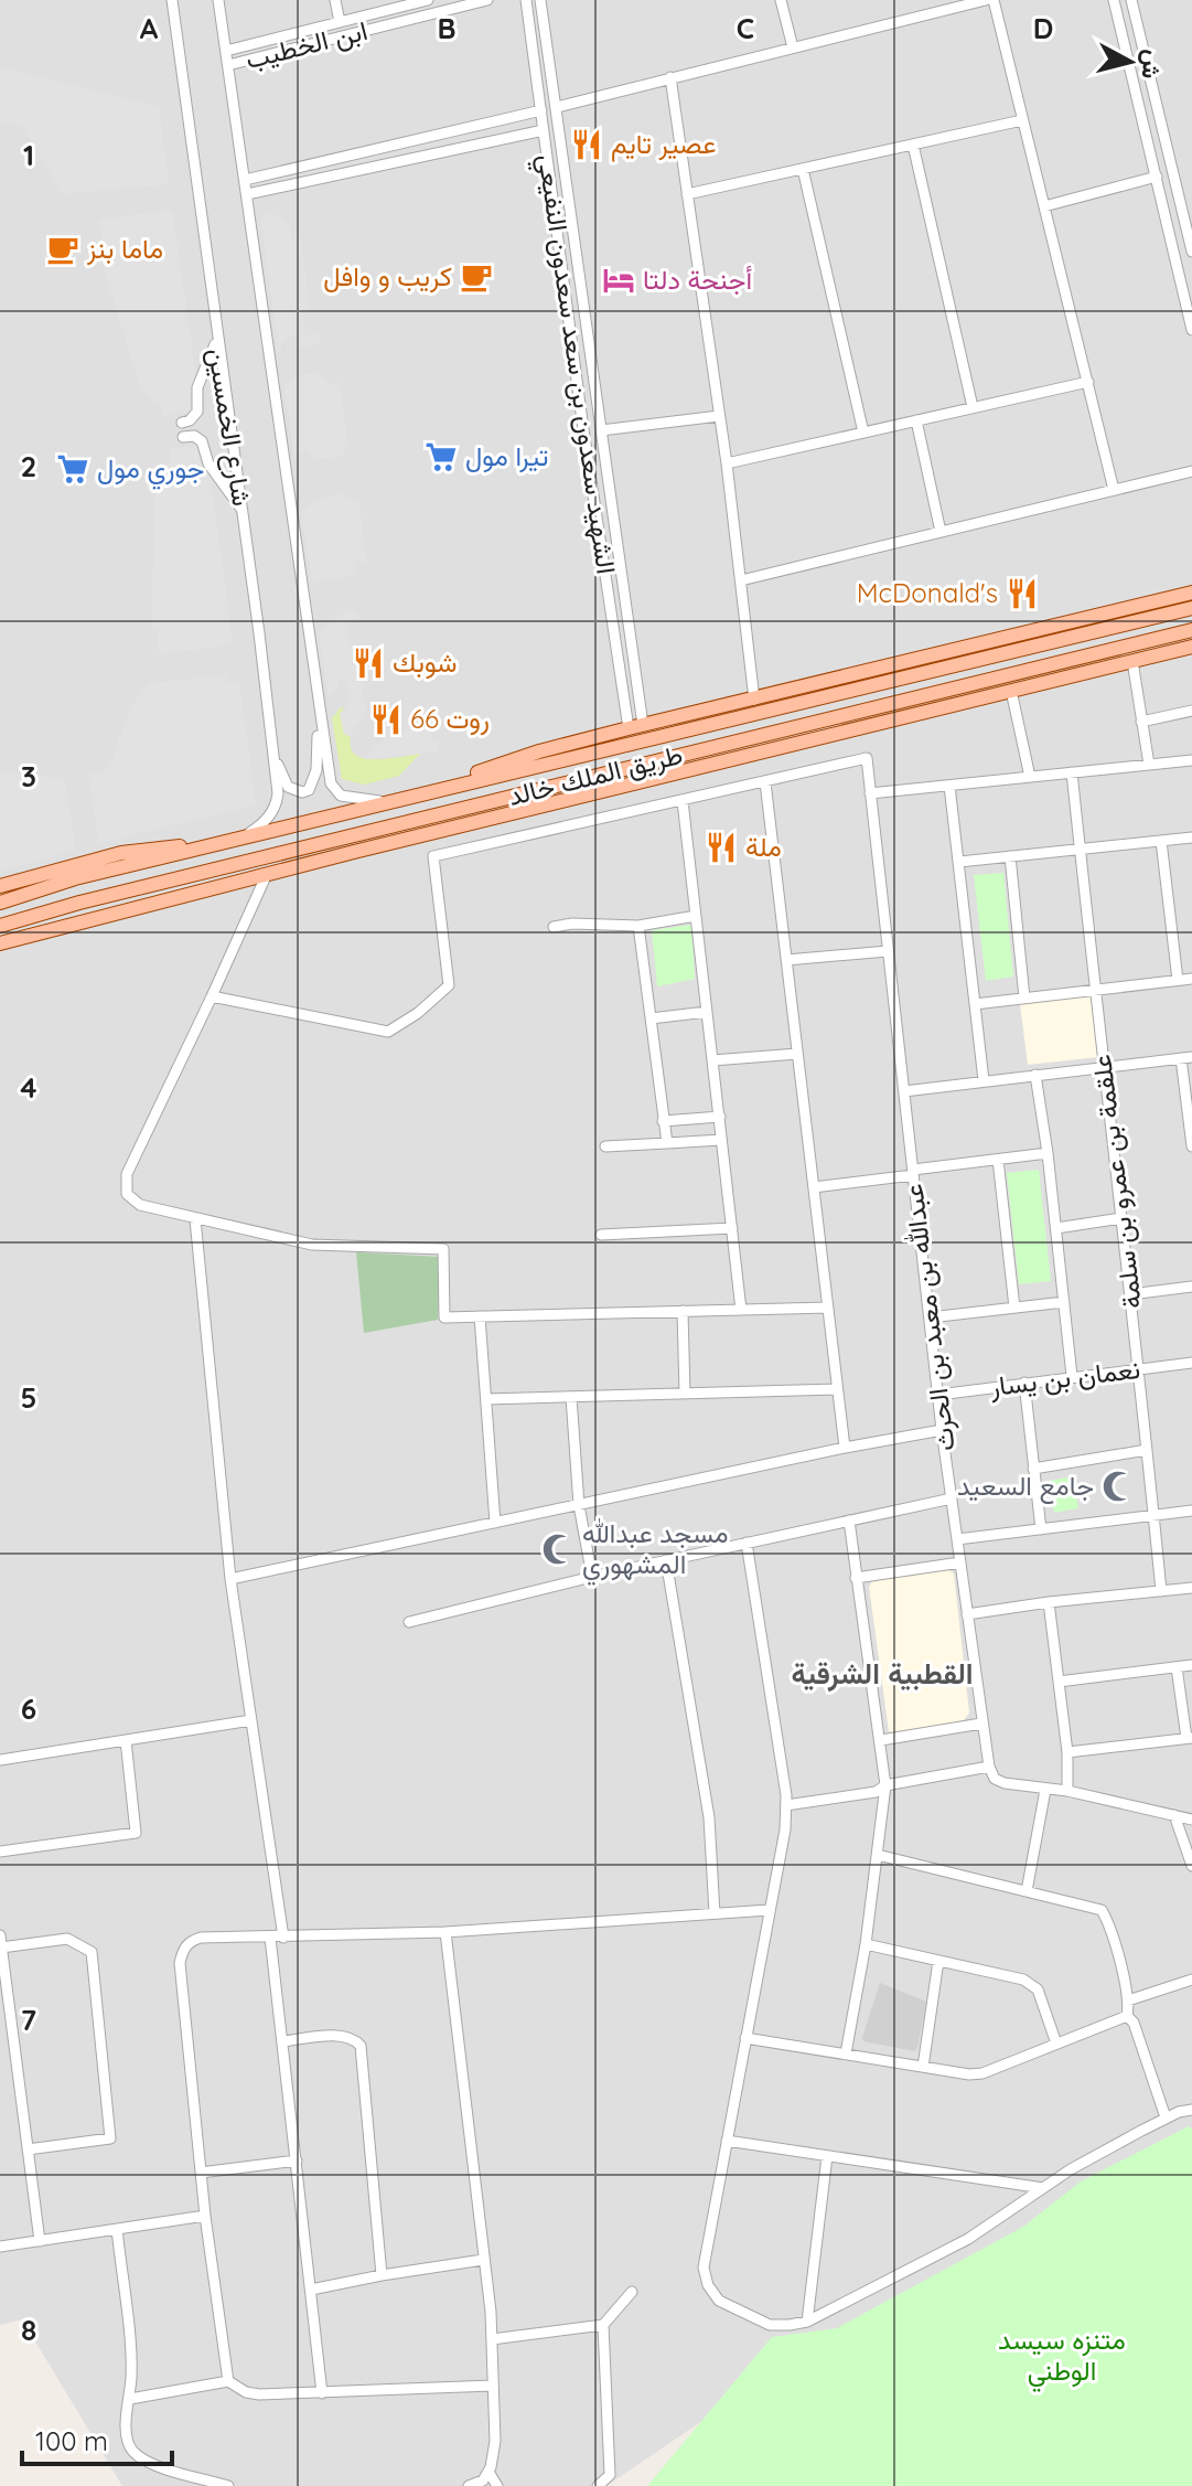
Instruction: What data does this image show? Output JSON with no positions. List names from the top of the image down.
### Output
{
  "streets": {
    "main road": ["طريق الملك خالد"],
    "street": [
      "ابن الخطيب",
      "الشهيد سعدون بن سعد سعدون النفيعي",
      "شارع الخمسين",
      "علقمة بن عمرو بن سلمة",
      "عبدالله بن معبد بن الحرث",
      "نعمان بن يسار"
    ]
  },
  "crossings": [
    ["ابن الخطيب", "شارع الخمسين"],
    ["شارع الخمسين", "طريق الملك خالد"],
    ["علقمة بن عمرو بن سلمة", "نعمان بن يسار"],
    ["عبدالله بن معبد بن الحرث", "نعمان بن يسار"]
  ],
  "districts": ["القطبية الشرقية"],
  "parks": ["متنزه سيسد الوطني"],
  "places": {
    "restaurant": [
      "عصير تايم",
      "McDonald's",
      "شوبك",
      "روت 66",
      "ملة"
    ],
    "cafe": ["ماما بنز", "كريب و وافل"],
    "hotel": ["أجنحة دلتا"],
    "supermarket": ["تيرا مول", "جوري مول"],
    "mosque": ["جامع السعيد", "مسجد عبدالله المشهوري"]
  },
  "scale_bar": "100 m",
  "north": "right",
  "grid": {
    "columns": [
      "A",
      "B",
      "C",
      "D"
    ],
    "rows": [
      "1",
      "2",
      "3",
      "4",
      "5",
      "6",
      "7",
      "8"
    ]
  }
}
